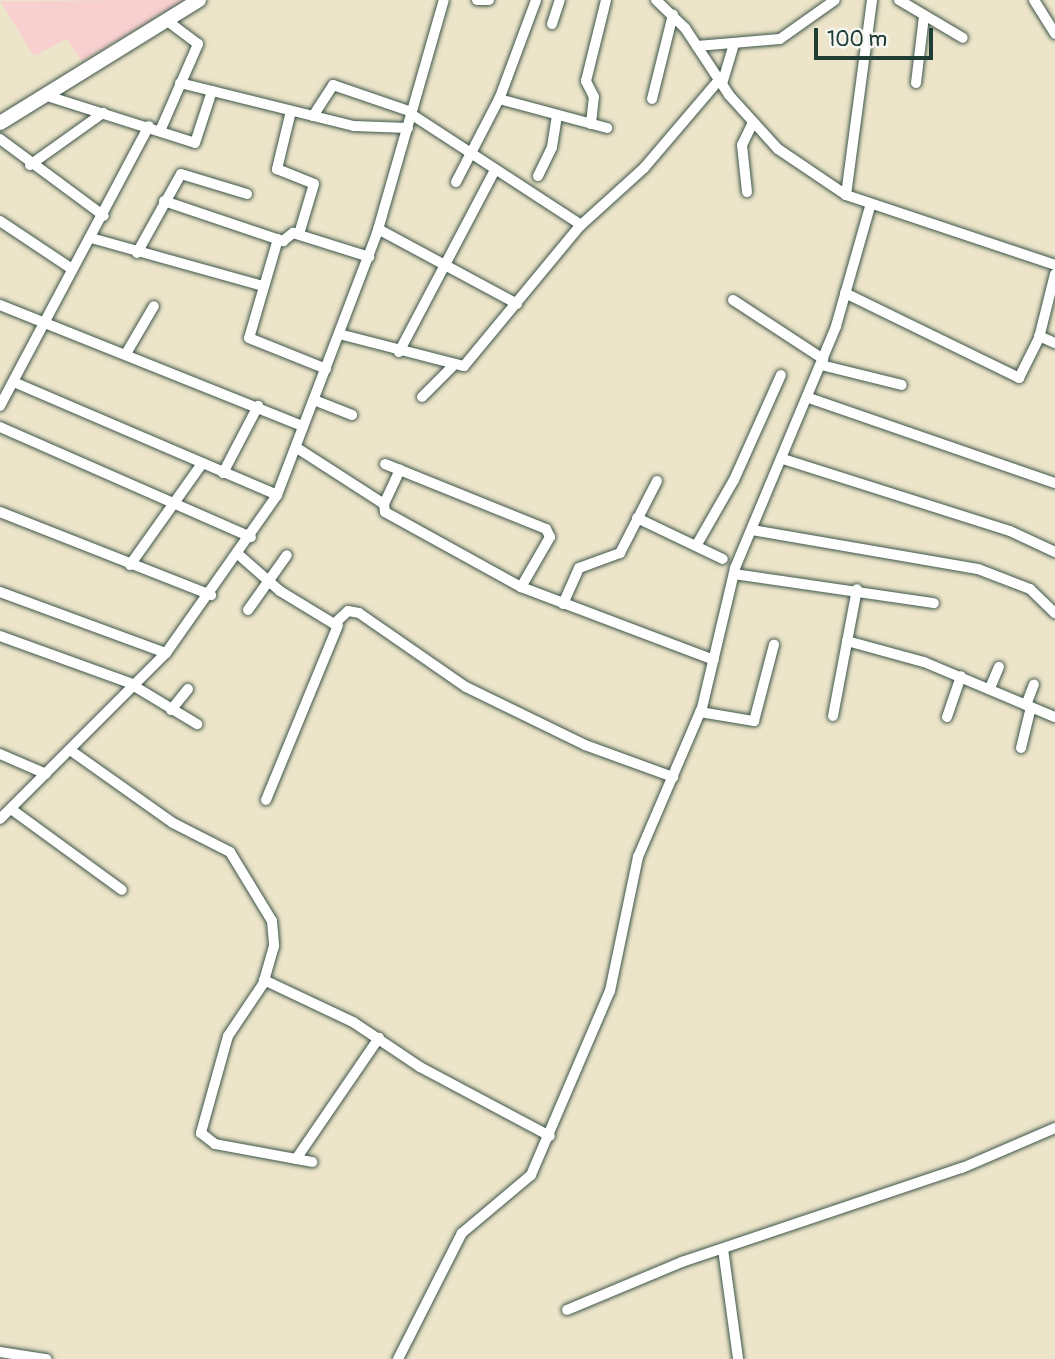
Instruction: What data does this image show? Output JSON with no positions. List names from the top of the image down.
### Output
{
  "scale_bar": "100 m"
}
